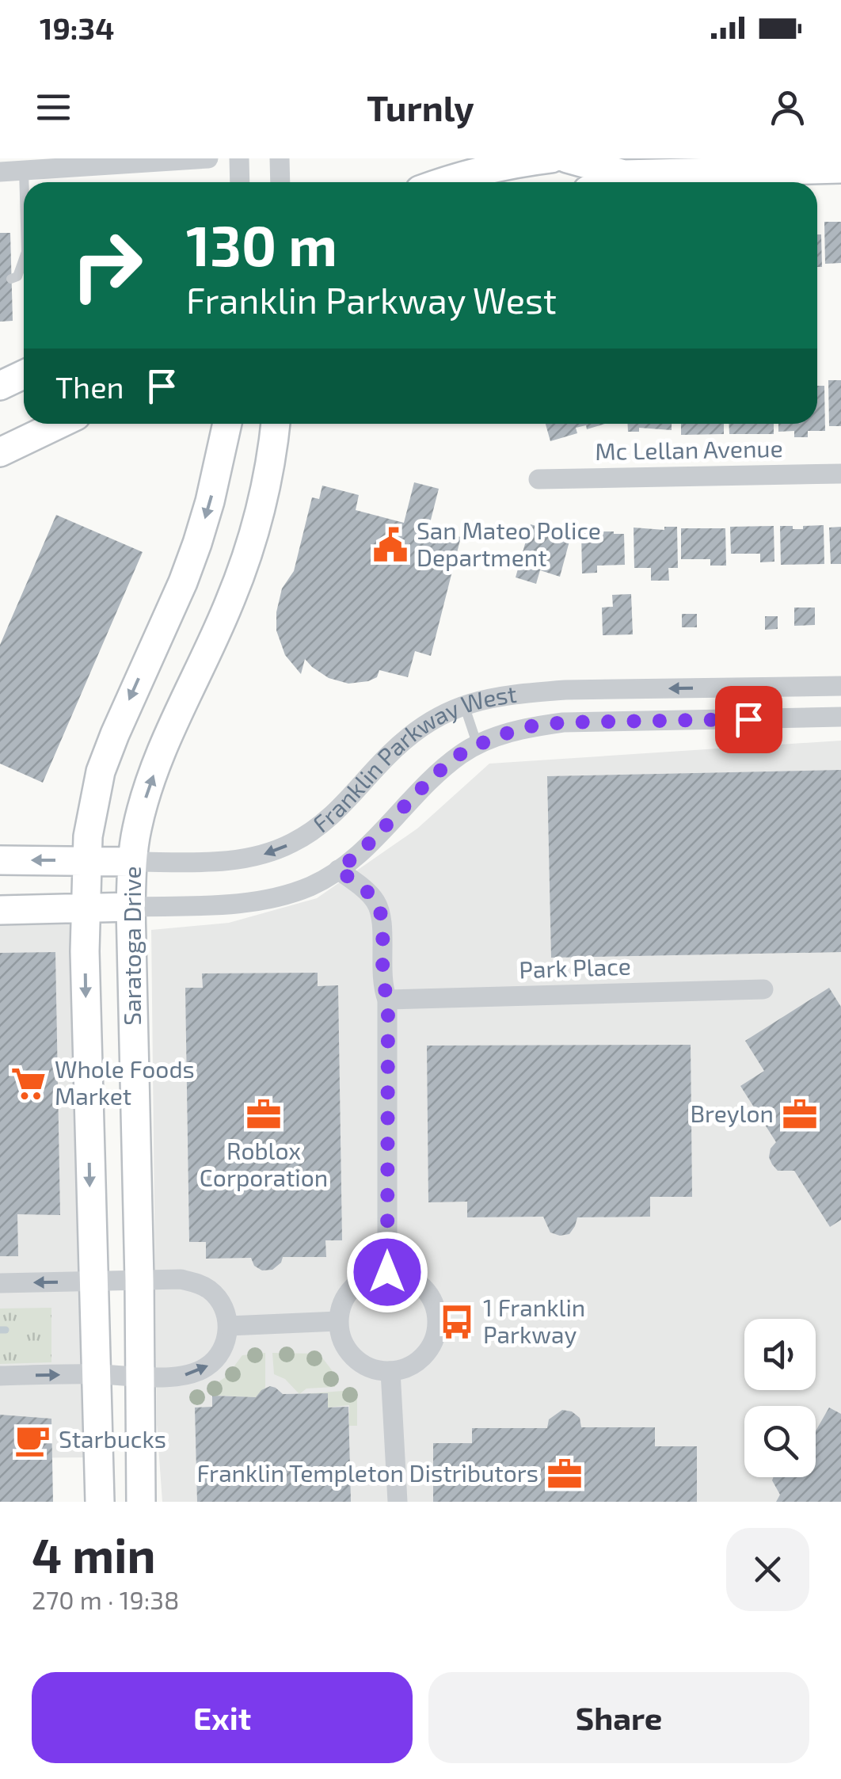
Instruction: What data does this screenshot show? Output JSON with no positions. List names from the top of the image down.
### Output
{
  "streets": {
    "main road": ["Franklin Parkway West", "Saratoga Drive"],
    "street": ["Mc Lellan Avenue", "Park Place"]
  },
  "crossings": [
    ["Franklin Parkway West", "Saratoga Drive"]
  ],
  "places": {
    "public building": ["San Mateo Police Department"],
    "supermarket": ["Whole Foods Market"],
    "office": ["Roblox Corporation", "Breylon", "Franklin Templeton Distributors"],
    "bus stop": ["1 Franklin Parkway"],
    "cafe": ["Starbucks"]
  },
  "page": {
    "status": "19:34",
    "header": "Turnly",
    "turn": ["130 m", "Franklin Parkway West"],
    "then": "Then",
    "heading": ["4 min", "270 m · 19:38"],
    "buttons": ["Exit", "Share"]
  }
}
